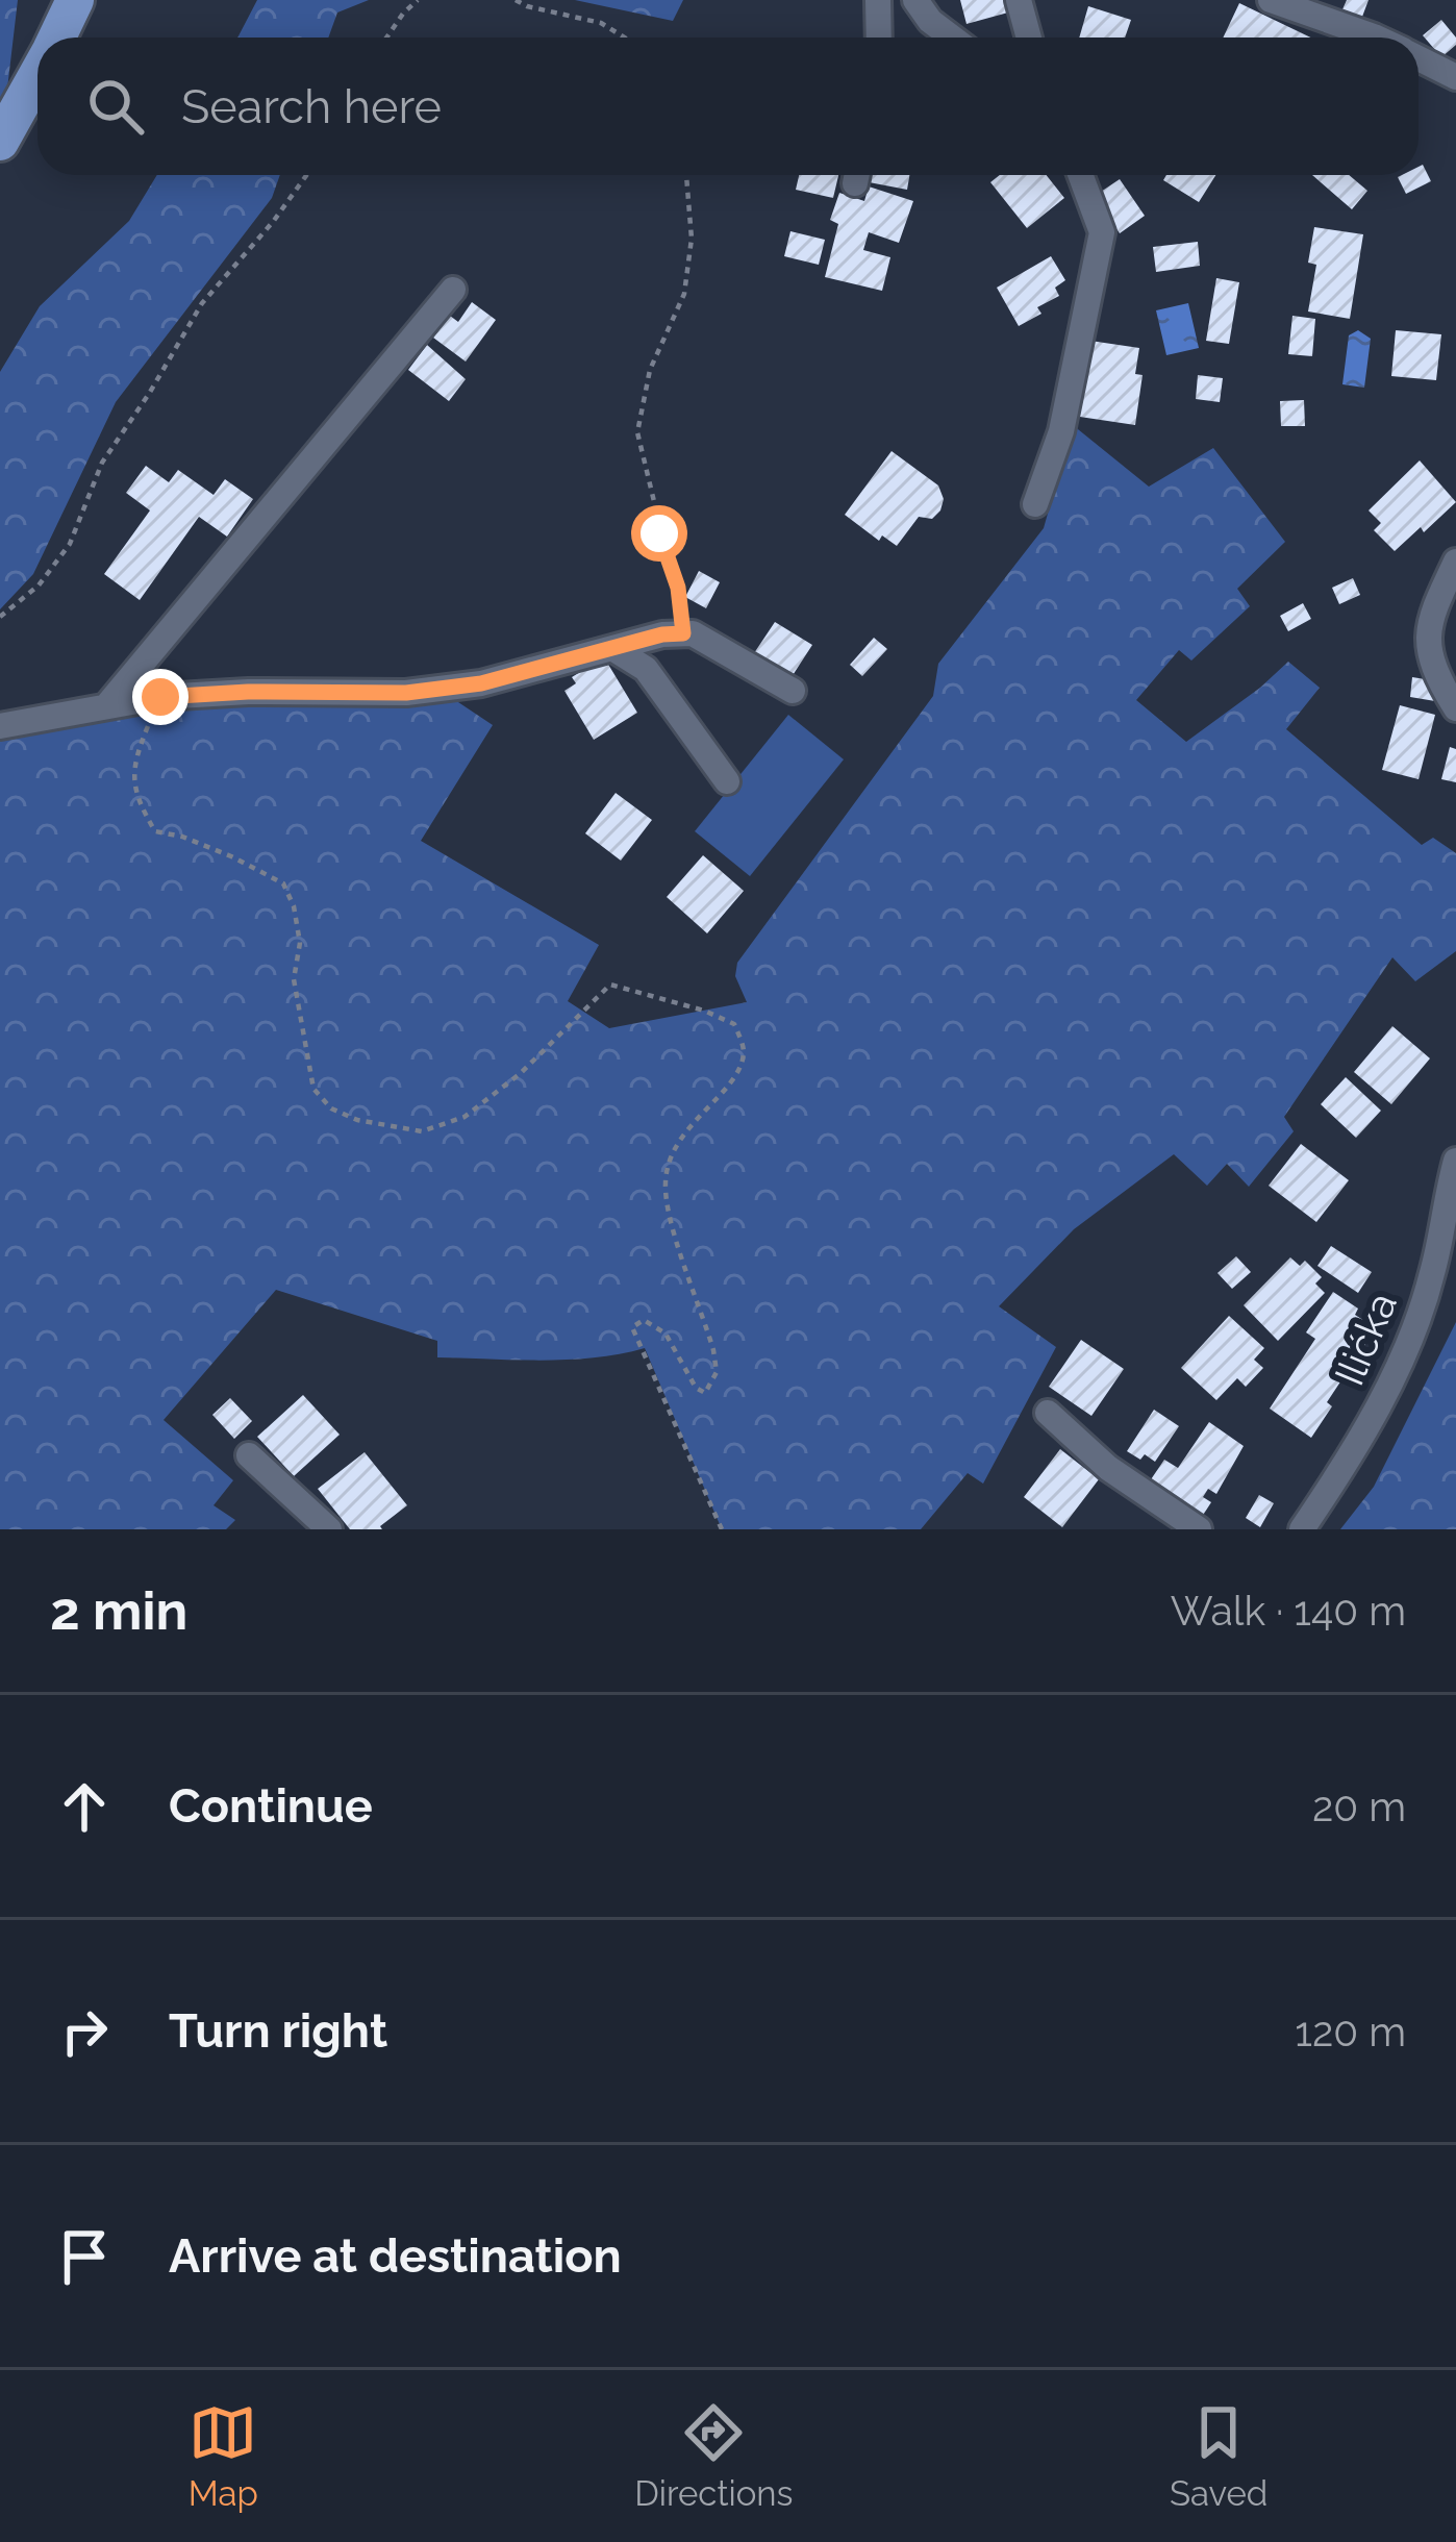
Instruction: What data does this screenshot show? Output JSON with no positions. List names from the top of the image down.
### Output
{
  "streets": {
    "street": ["Ilićka"]
  },
  "page": {
    "search": "Search here",
    "heading": ["2 min", "Walk · 140 m"],
    "list": [
      ["Continue", "20 m"],
      ["Turn right", "120 m"],
      "Arrive at destination"
    ],
    "nav": ["Map", "Directions", "Saved"]
  }
}
